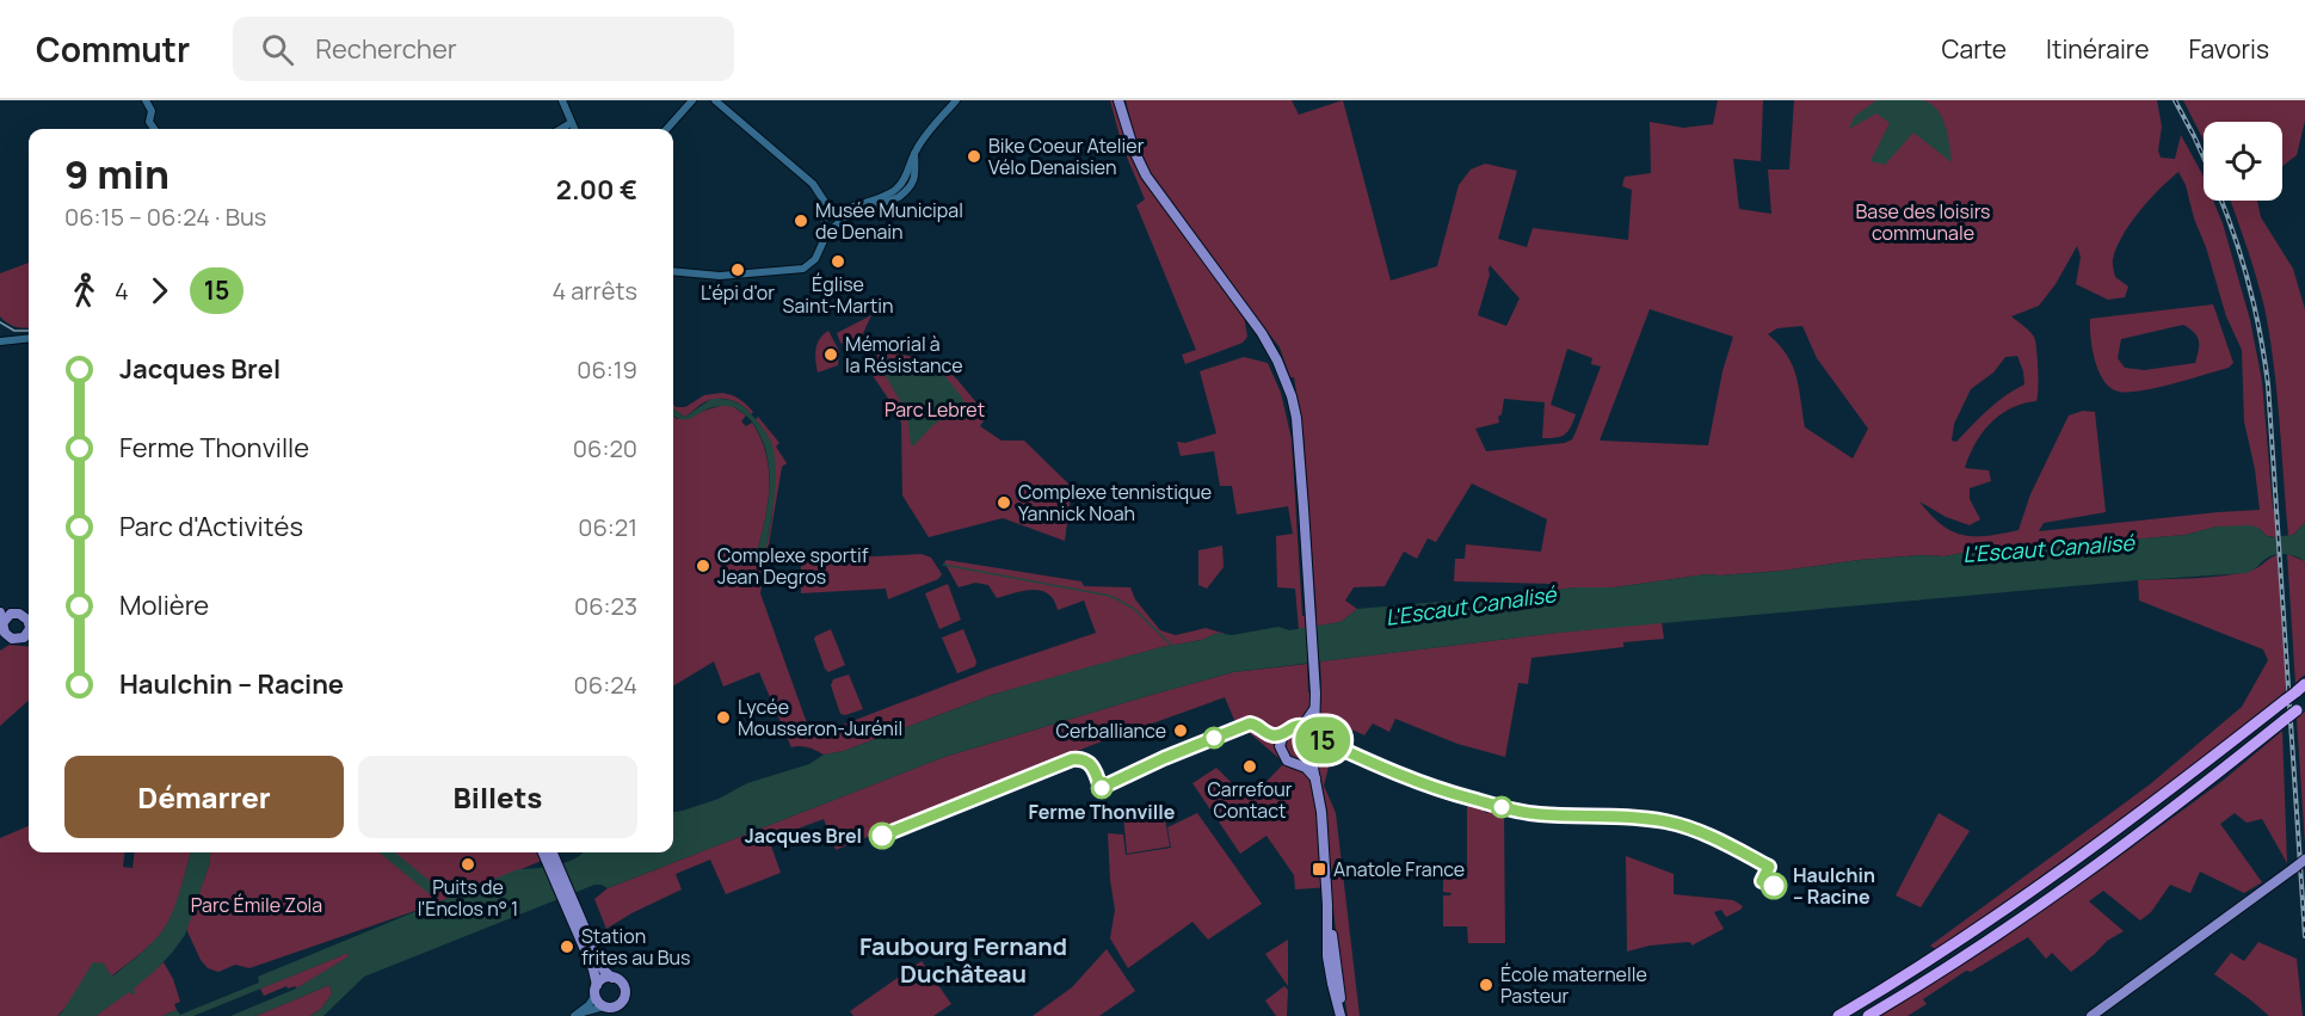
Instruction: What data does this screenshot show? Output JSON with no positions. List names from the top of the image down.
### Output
{
  "districts": ["Faubourg Fernand Duchâteau"],
  "water": ["L'Escaut Canalisé"],
  "parks": ["Base des loisirs communale", "Parc Lebret", "Parc Émile Zola"],
  "places": {
    "other": [
      "Bike Coeur Atelier Vélo Denaisien",
      "Musée Municipal de Denain",
      "Église Saint-Martin",
      "L'épi d'or",
      "Mémorial à la Résistance",
      "Complexe tennistique Yannick Noah",
      "Complexe sportif Jean Degros",
      "Lycée Mousseron-Jurénil",
      "Cerballiance",
      "Carrefour Contact",
      "Ferme Thonville",
      "Jacques Brel",
      "Puits de l'Enclos n° 1",
      "Haulchin – Racine",
      "Station frites au Bus",
      "École maternelle Pasteur"
    ],
    "transit": ["Anatole France"]
  },
  "lines": ["bus line 15"],
  "page": {
    "header": "Commutr",
    "search": "Rechercher",
    "nav": ["Carte", "Itinéraire", "Favoris"],
    "on_map": "15",
    "heading": ["9 min", "06:15 – 06:24 · Bus", "2.00 €"],
    "legs": ["4", "15", "4 arrêts"],
    "list": [
      {
        "name": "Jacques Brel",
        "value": "06:19"
      },
      {
        "name": "Ferme Thonville",
        "value": "06:20"
      },
      {
        "name": "Parc d'Activités",
        "value": "06:21"
      },
      {
        "name": "Molière",
        "value": "06:23"
      },
      {
        "name": "Haulchin – Racine",
        "value": "06:24"
      }
    ],
    "buttons": ["Démarrer", "Billets"]
  }
}
